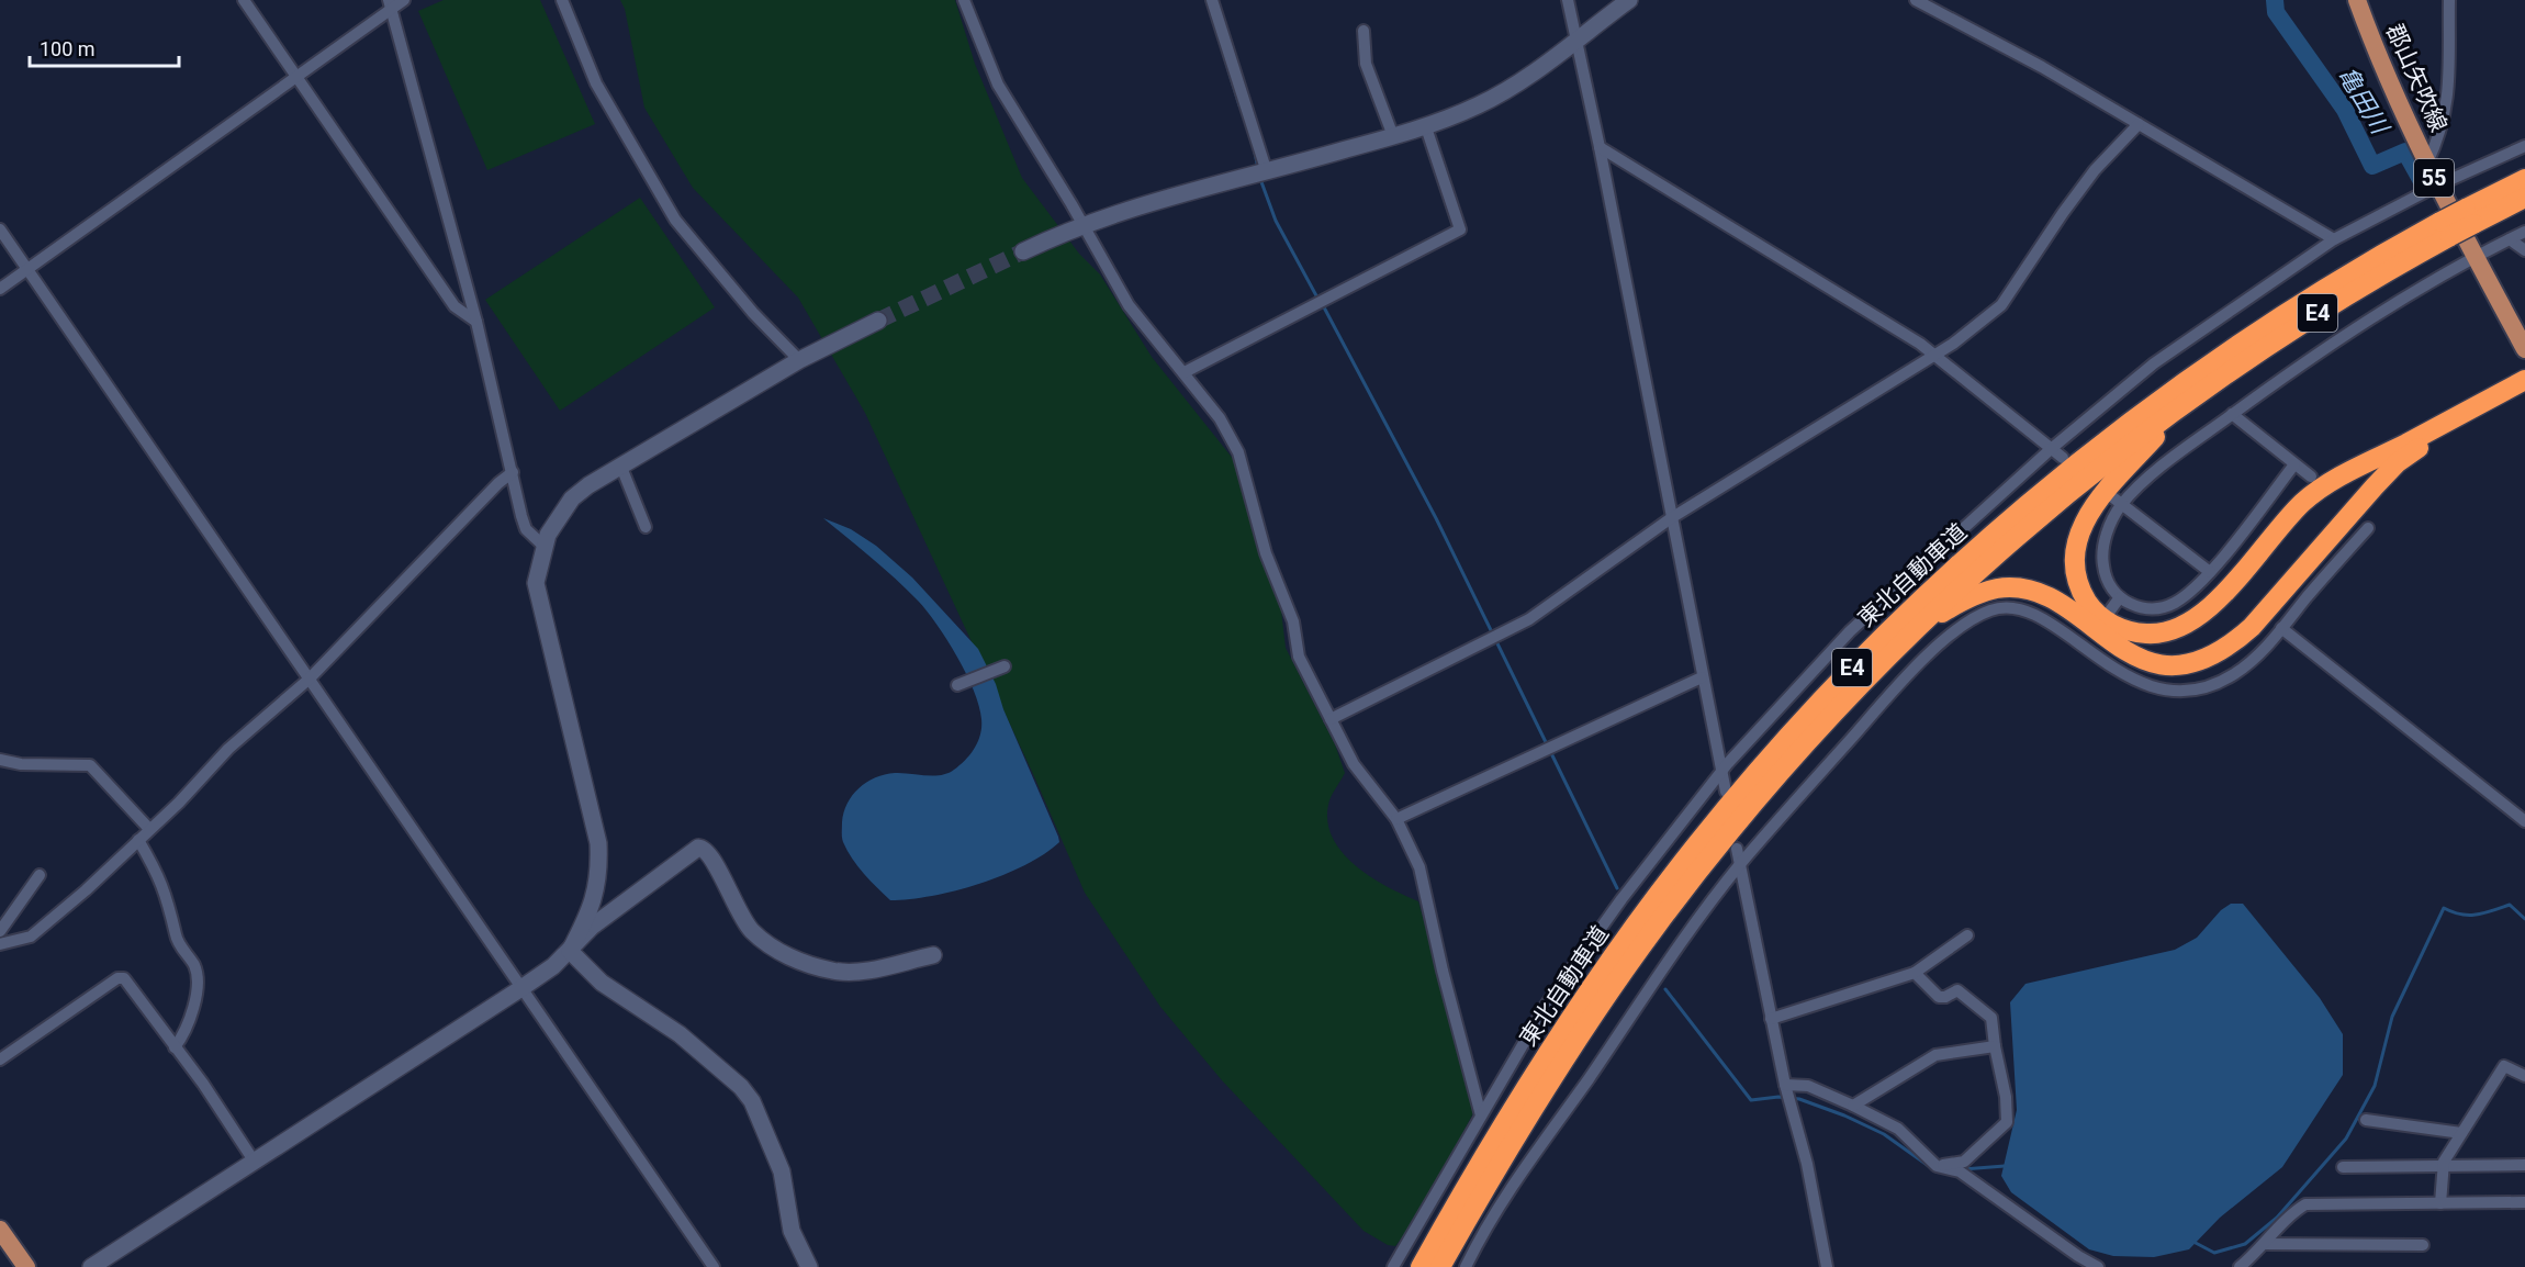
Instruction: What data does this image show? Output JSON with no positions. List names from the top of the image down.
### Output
{
  "streets": {
    "highway": ["E4", "東北自動車道"],
    "main road": ["郡山矢吹線", "55"]
  },
  "water": ["亀田川"],
  "scale_bar": "100 m"
}
